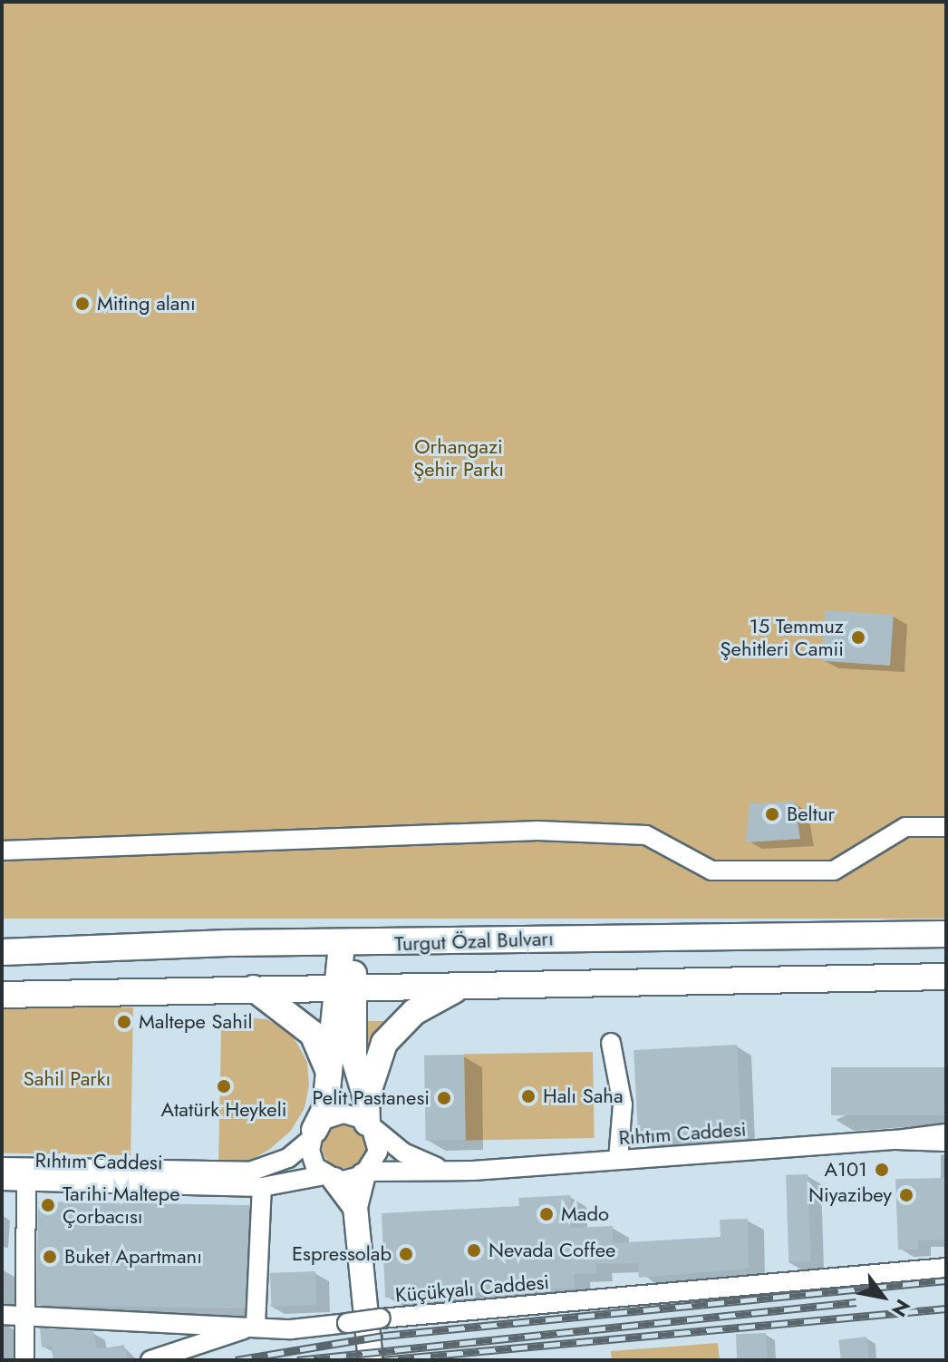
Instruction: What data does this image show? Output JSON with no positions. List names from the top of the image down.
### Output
{
  "streets": {
    "highway": ["Turgut Özal Bulvarı"],
    "street": ["Rıhtım Caddesi", "Küçükyalı Caddesi"]
  },
  "parks": ["Orhangazi Şehir Parkı", "Sahil Parkı"],
  "places": [
    "Miting alanı",
    "15 Temmuz Şehitleri Camii",
    "Beltur",
    "Maltepe Sahil",
    "Atatürk Heykeli",
    "Halı Saha",
    "Pelit Pastanesi",
    "A101",
    "Niyazibey",
    "Tarihi Maltepe Çorbacısı",
    "Mado",
    "Nevada Coffee",
    "Espressolab",
    "Buket Apartmanı"
  ],
  "north": "bottom right"
}
